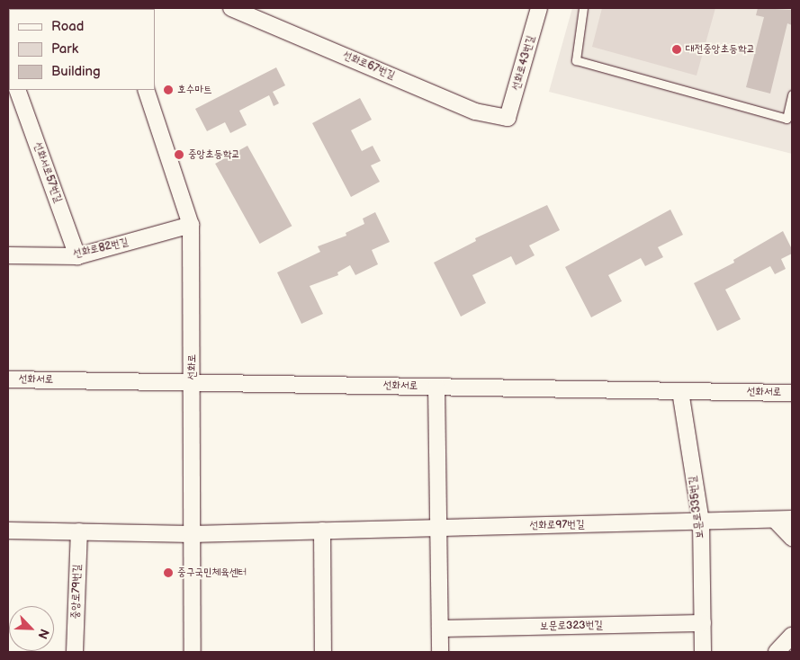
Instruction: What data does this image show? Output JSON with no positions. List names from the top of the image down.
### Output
{
  "streets": {
    "street": [
      "선화로43번길",
      "선화로67번길",
      "선화서로57번길",
      "선화로82번길",
      "선화로",
      "선화서로",
      "보문로335번길",
      "선화로97번길",
      "중앙로79번길",
      "보문로323번길"
    ]
  },
  "crossings": [
    ["선화로43번길", "선화로67번길"],
    ["선화서로57번길", "선화로82번길"],
    ["선화로82번길", "선화로"],
    ["선화로", "선화서로"],
    ["선화로", "선화로97번길"],
    ["선화서로", "보문로335번길"],
    ["보문로335번길", "선화로97번길"],
    ["보문로335번길", "보문로323번길"]
  ],
  "places": [
    "대전중앙초등학교",
    "호수마트",
    "중앙초등학교",
    "중구국민체육센터"
  ],
  "legend": ["Road", "Park", "Building"],
  "north": "bottom right"
}
